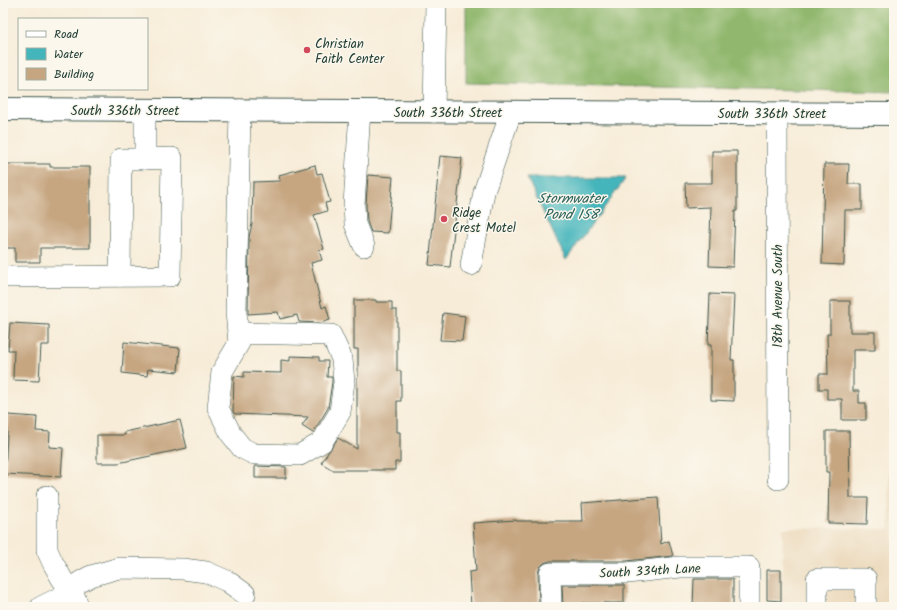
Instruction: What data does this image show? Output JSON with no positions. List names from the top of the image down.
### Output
{
  "streets": {
    "main road": ["South 336th Street"],
    "street": ["18th Avenue South", "South 334th Lane"]
  },
  "crossings": [
    ["South 336th Street", "18th Avenue South"]
  ],
  "water": ["Stormwater Pond 158"],
  "places": ["Christian Faith Center", "Ridge Crest Motel"],
  "legend": ["Road", "Water", "Building"]
}
